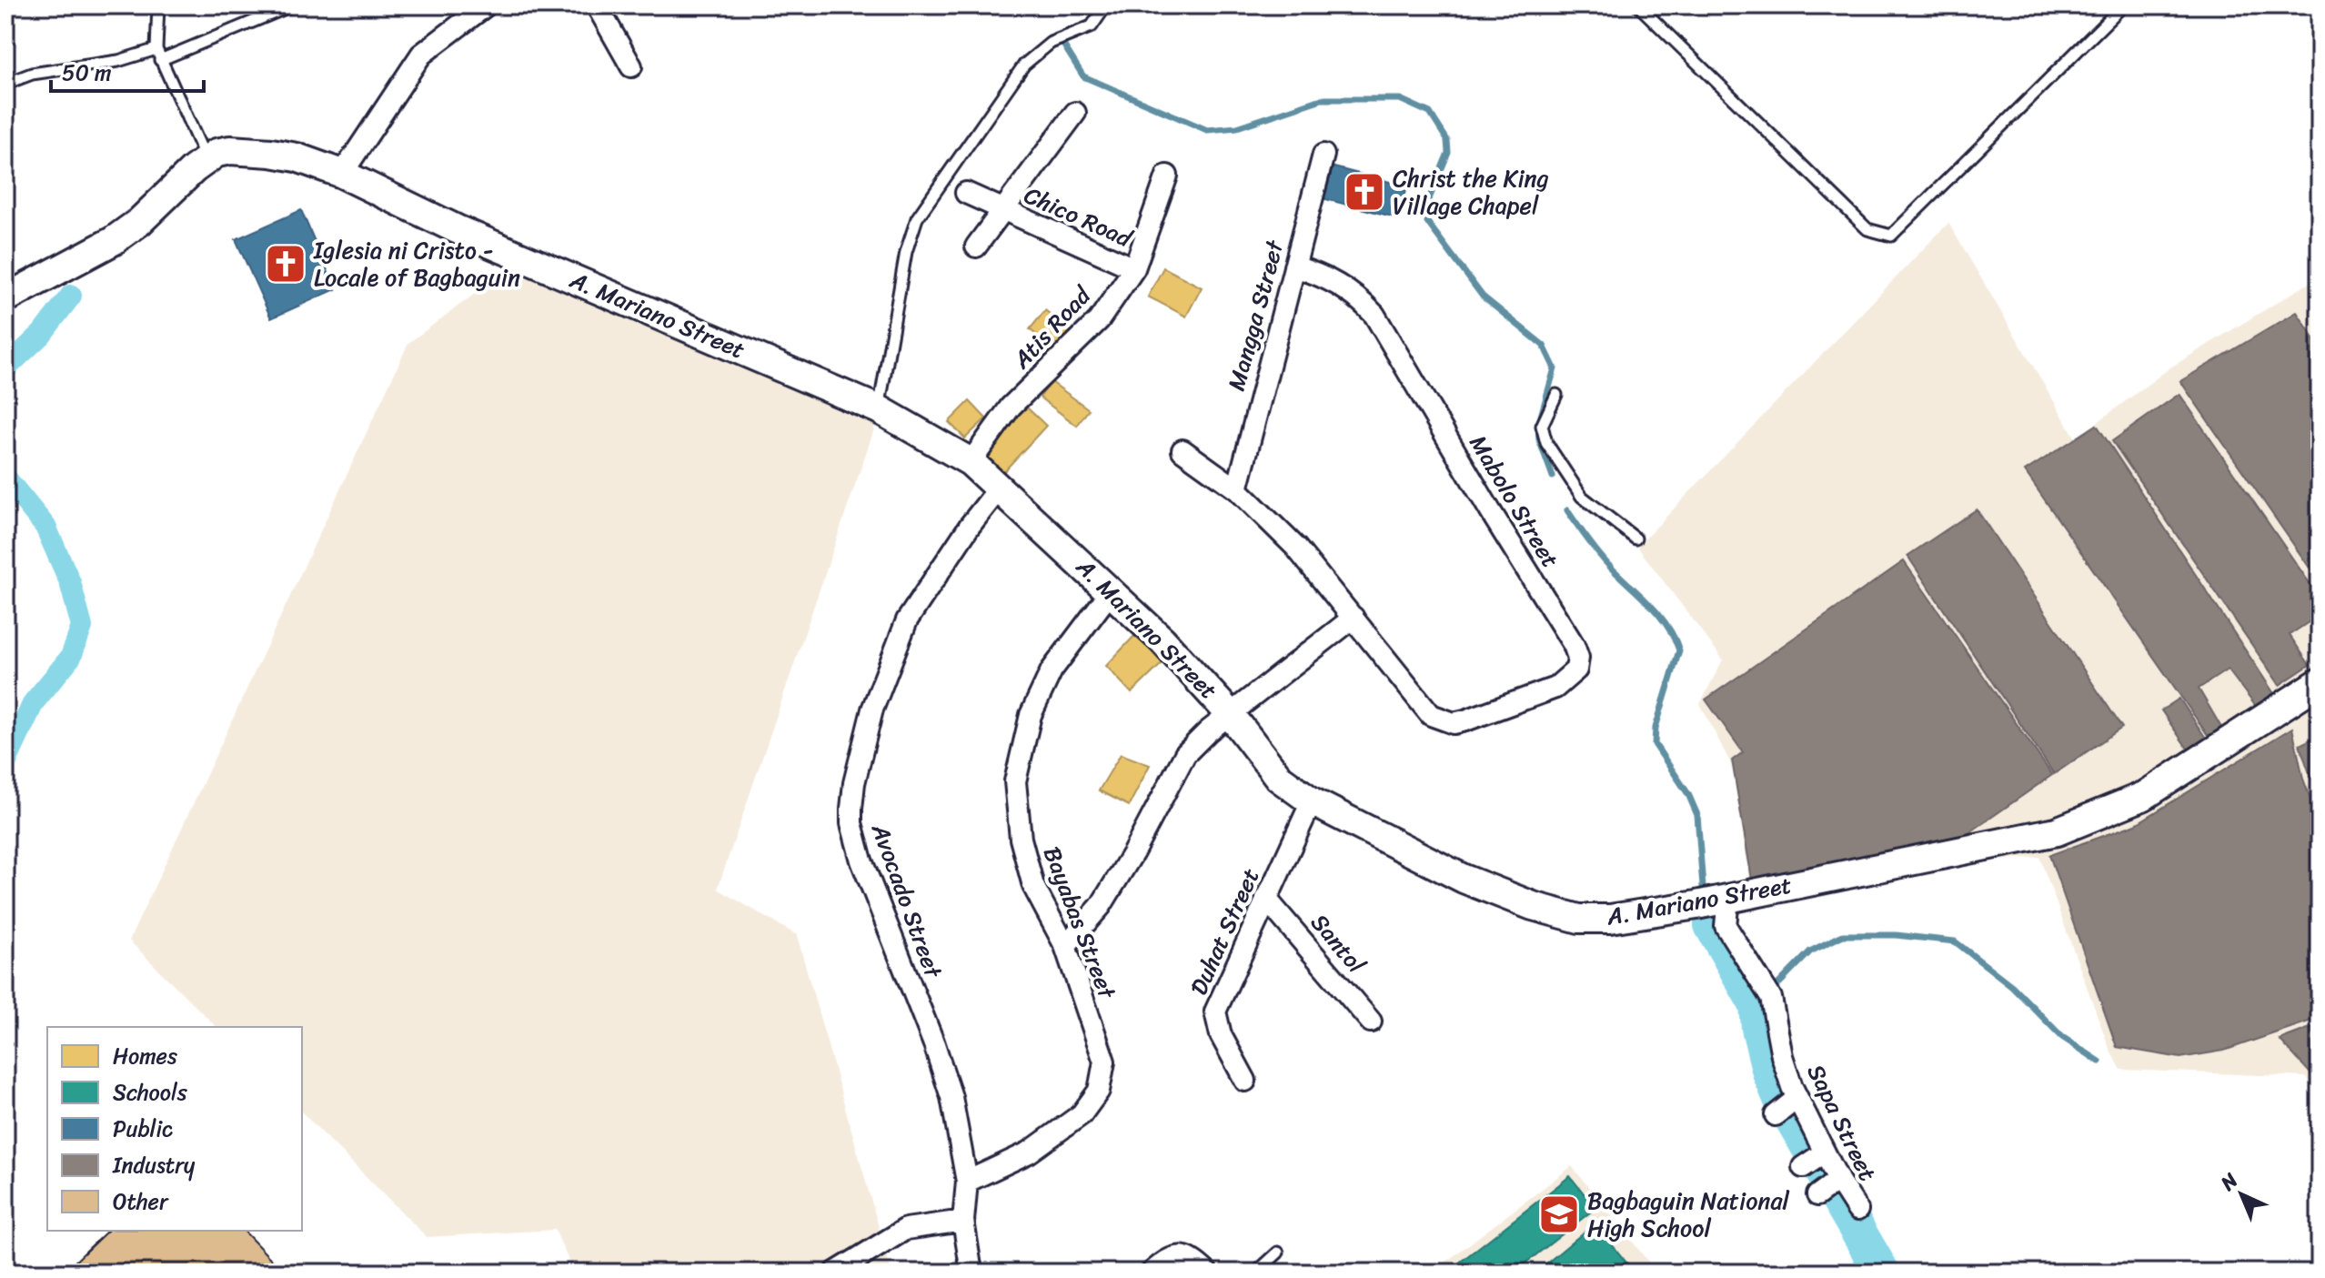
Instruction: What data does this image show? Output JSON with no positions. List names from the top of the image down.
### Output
{
  "streets": {
    "street": [
      "Chico Road",
      "A. Mariano Street",
      "Mangga Street",
      "Atis Road",
      "Mabolo Street",
      "Avocado Street",
      "Bayabas Street",
      "Duhat Street",
      "Santol",
      "Sapa Street"
    ]
  },
  "crossings": [
    ["Chico Road", "Atis Road"],
    ["A. Mariano Street", "Atis Road"],
    ["A. Mariano Street", "Avocado Street"],
    ["A. Mariano Street", "Bayabas Street"],
    ["A. Mariano Street", "Duhat Street"],
    ["A. Mariano Street", "Sapa Street"],
    ["Mangga Street", "Mabolo Street"],
    ["Avocado Street", "Bayabas Street"],
    ["Duhat Street", "Santol"]
  ],
  "places": {
    "church": ["Christ the King Village Chapel", "Iglesia ni Cristo - Locale of Bagbaguin"],
    "school or university": ["Bagbaguin National High School"]
  },
  "legend": [
    "Homes",
    "Schools",
    "Public",
    "Industry",
    "Other"
  ],
  "scale_bar": "50 m",
  "north": "top left"
}
